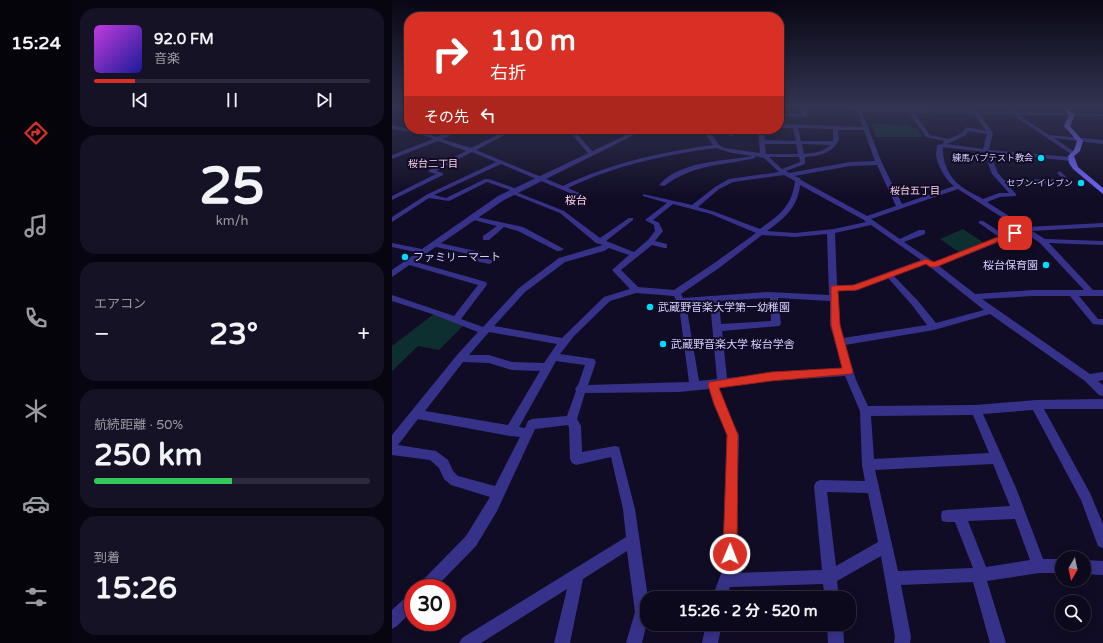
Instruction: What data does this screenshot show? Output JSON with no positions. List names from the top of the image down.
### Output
{
  "districts": ["桜台二丁目", "桜台五丁目", "桜台"],
  "places": [
    "練馬バプテスト教会",
    "セブン-イレブン",
    "ファミリーマート",
    "桜台保育園",
    "武蔵野音楽大学第一幼稚園",
    "武蔵野音楽大学 桜台学舎"
  ],
  "north": "bottom",
  "page": {
    "tabs": "15:24",
    "turn": ["110 m", "右折"],
    "song": ["92.0 FM", "音楽"],
    "then": "その先",
    "tile": [
      ["25", "km/h"],
      "エアコン",
      ["航続距離 · 50%", "250 km"],
      ["到着", "15:26"]
    ],
    "heat": ["−", "23°", "+"],
    "limit": "30",
    "trip": "15:26 · 2 分 · 520 m"
  }
}
